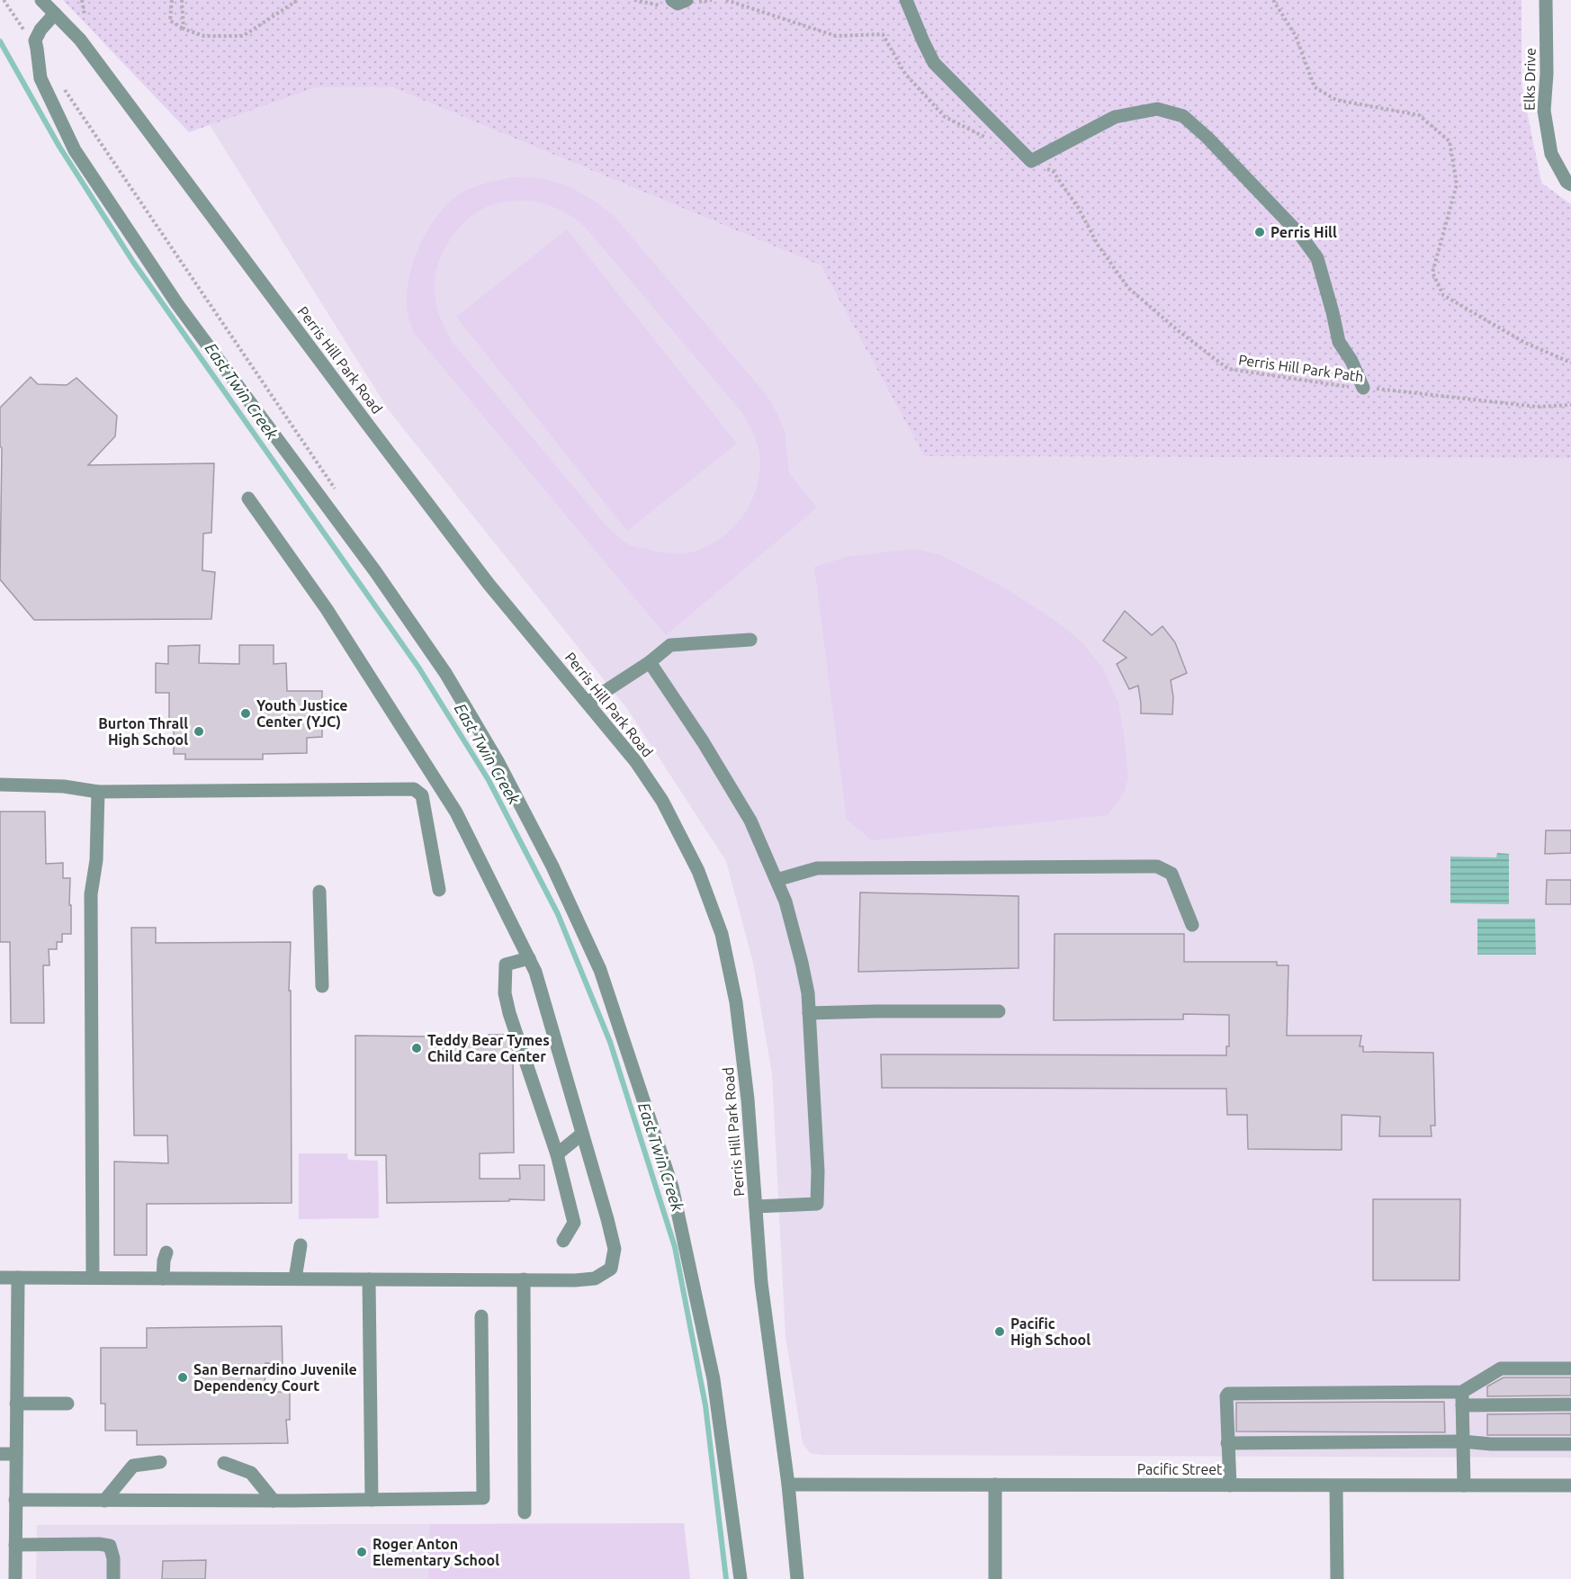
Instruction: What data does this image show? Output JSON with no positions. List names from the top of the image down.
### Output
{
  "streets": {
    "street": ["Elks Drive", "Perris Hill Park Road", "Pacific Street"],
    "path": ["Perris Hill Park Path"]
  },
  "crossings": [
    ["Perris Hill Park Road", "Pacific Street"]
  ],
  "water": ["East Twin Creek"],
  "places": [
    "Perris Hill",
    "Youth Justice Center (YJC)",
    "Burton Thrall High School",
    "Teddy Bear Tymes Child Care Center",
    "Pacific High School",
    "San Bernardino Juvenile Dependency Court",
    "Roger Anton Elementary School"
  ]
}
